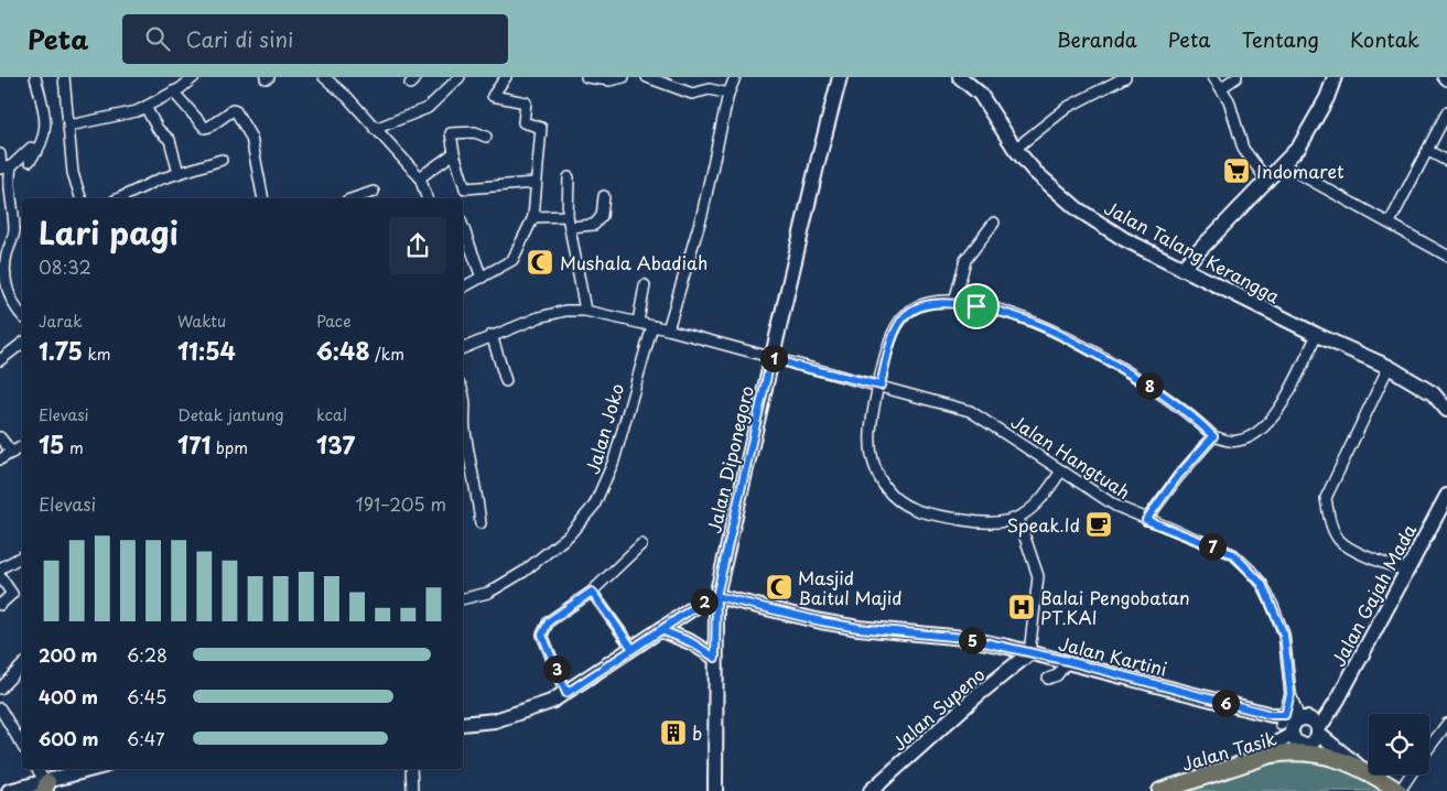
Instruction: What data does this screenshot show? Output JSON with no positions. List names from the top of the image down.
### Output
{
  "streets": {
    "main road": ["Jalan Tasik"],
    "street": [
      "Jalan Talang Kerangga",
      "Jalan Joko",
      "Jalan Hangtuah",
      "Jalan Diponegoro",
      "Jalan Gajah Mada",
      "Jalan Kartini",
      "Jalan Supeno"
    ]
  },
  "crossings": [
    ["Jalan Joko", "Jalan Hangtuah"],
    ["Jalan Hangtuah", "Jalan Diponegoro"],
    ["Jalan Diponegoro", "Jalan Kartini"],
    ["Jalan Gajah Mada", "Jalan Kartini"],
    ["Jalan Kartini", "Jalan Supeno"]
  ],
  "places": {
    "supermarket": ["Indomaret"],
    "mosque": ["Mushala Abadiah", "Masjid Baitul Majid"],
    "cafe": ["Speak.Id"],
    "hospital": ["Balai Pengobatan PT.KAI"],
    "building": ["b"]
  },
  "page": {
    "header": "Peta",
    "search": "Cari di sini",
    "nav": [
      "Beranda",
      "Peta",
      "Tentang",
      "Kontak"
    ],
    "heading": ["Lari pagi", "08:32"],
    "stats": [
      ["Jarak", "1.75 km"],
      ["Waktu", "11:54"],
      ["Pace", "6:48 /km"],
      ["Elevasi", "15 m"],
      ["Detak jantung", "171 bpm"],
      ["kcal", "137"]
    ],
    "pins": [
      "1",
      "8",
      "7",
      "2",
      "5",
      "3",
      "6"
    ],
    "chart": ["Elevasi", "191–205 m"],
    "list": [
      {
        "name": "200 m",
        "note": "6:28"
      },
      {
        "name": "400 m",
        "note": "6:45"
      },
      {
        "name": "600 m",
        "note": "6:47"
      }
    ]
  }
}
